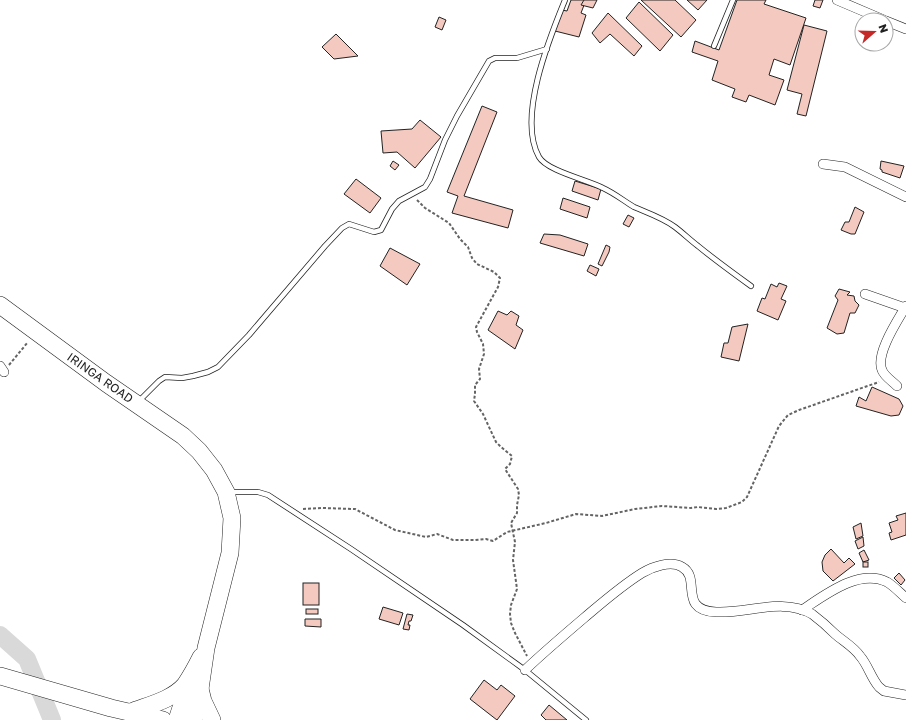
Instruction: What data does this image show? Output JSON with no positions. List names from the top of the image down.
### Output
{
  "streets": {
    "highway": ["IRINGA ROAD"]
  },
  "north": "right"
}
